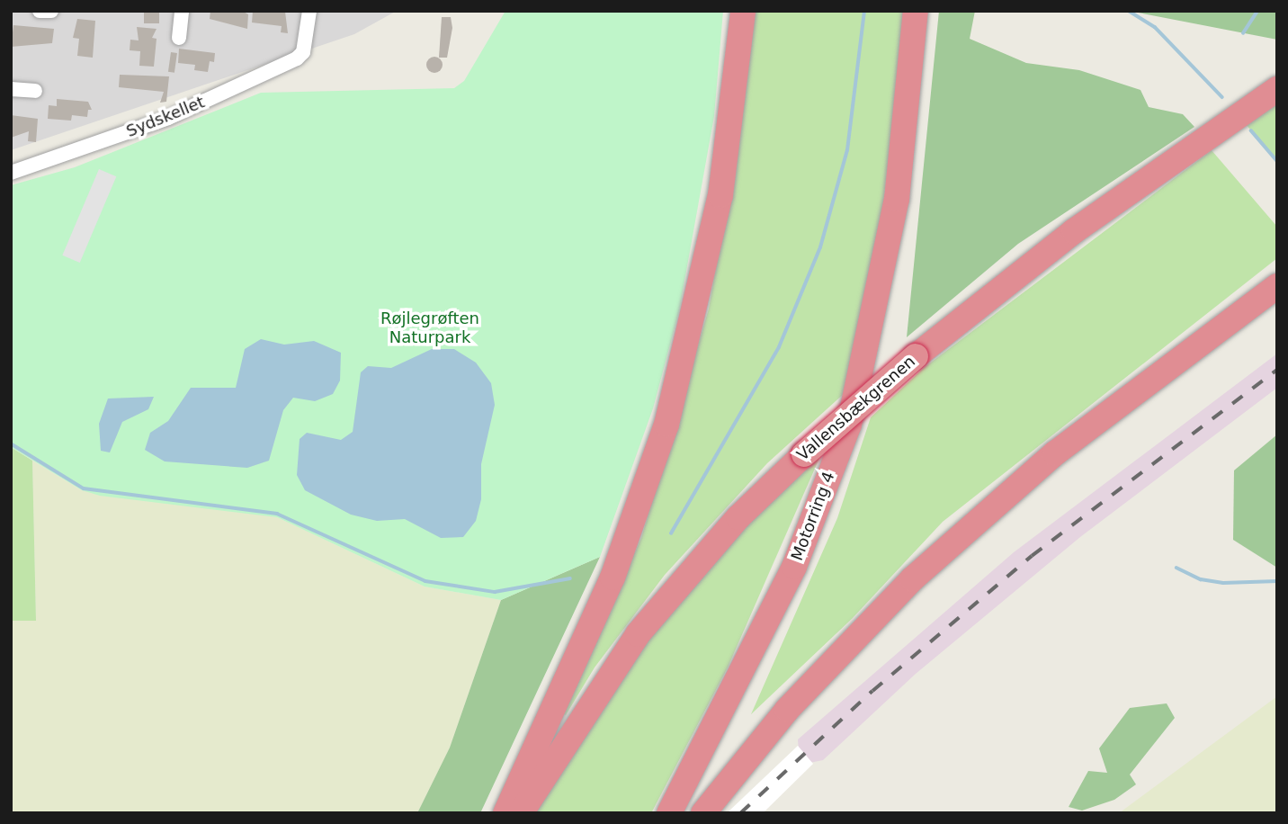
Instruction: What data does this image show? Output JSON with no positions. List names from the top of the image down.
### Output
{
  "streets": {
    "highway": ["Vallensbækgrenen", "Motorring 4"],
    "street": ["Sydskellet"]
  },
  "parks": ["Røjlegrøften Naturpark"]
}
